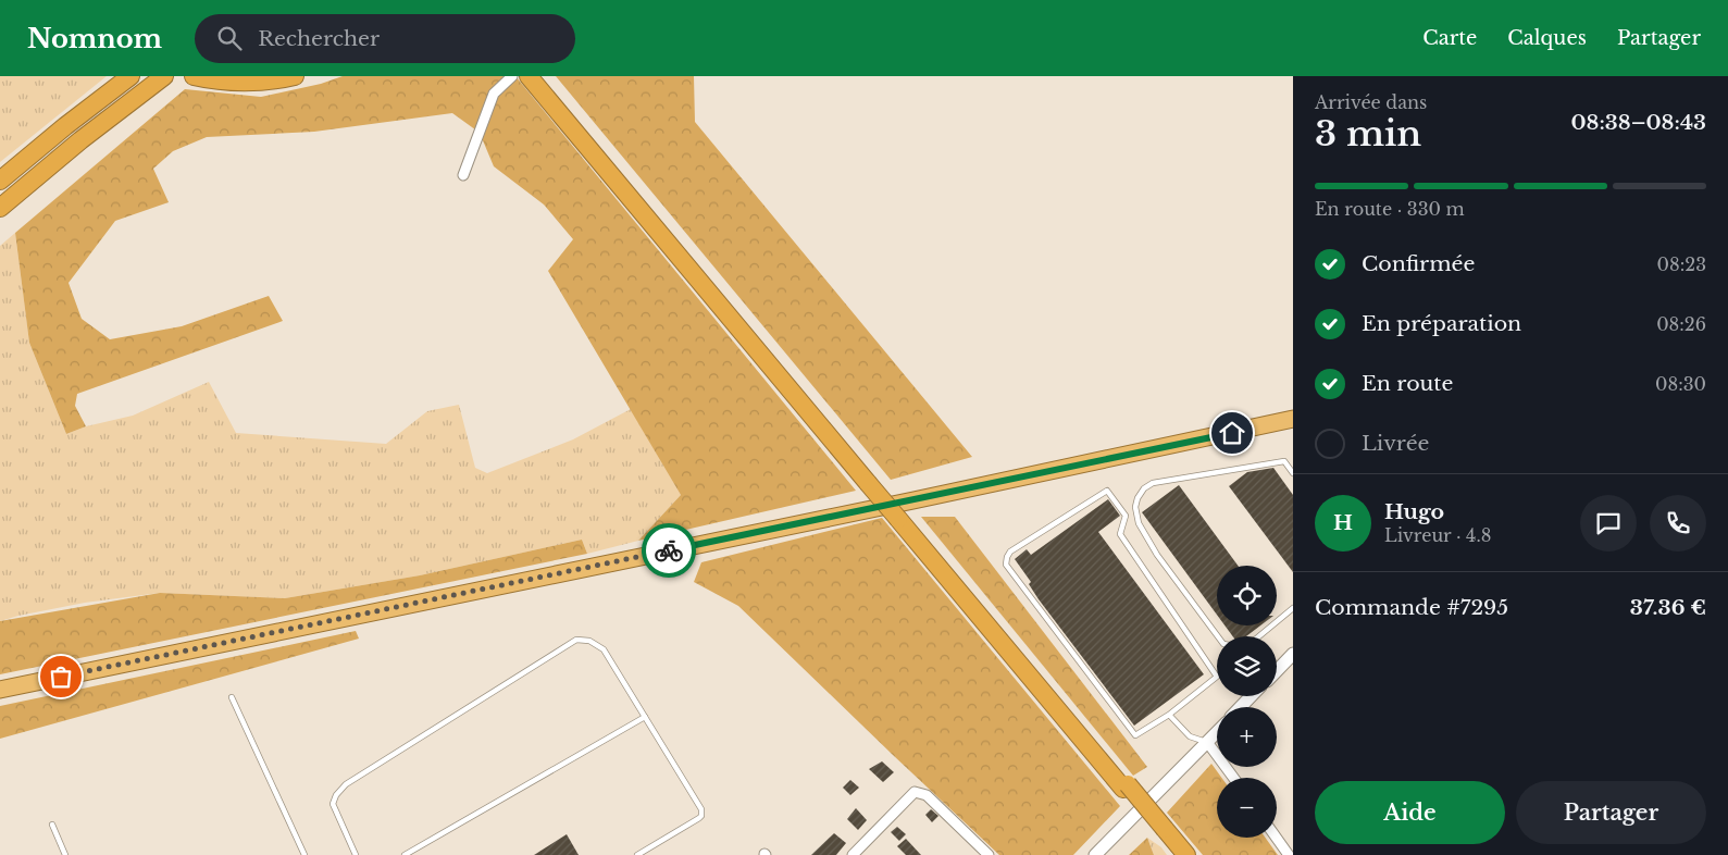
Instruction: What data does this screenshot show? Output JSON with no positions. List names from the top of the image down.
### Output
{
  "page": {
    "header": "Nomnom",
    "search": "Rechercher",
    "nav": ["Carte", "Calques", "Partager"],
    "heading": ["3 min", "Arrivée dans", "08:38–08:43"],
    "panel": [
      "Hugo",
      "Livreur · 4.8",
      "Commande #7295",
      "37.36 €"
    ],
    "bar": "En route · 330 m",
    "list": [
      ["Confirmée", "08:23"],
      ["En préparation", "08:26"],
      ["En route", "08:30"],
      "Livrée"
    ],
    "round": "H",
    "map_buttons": ["+", "−"],
    "buttons": ["Aide", "Partager"]
  }
}
